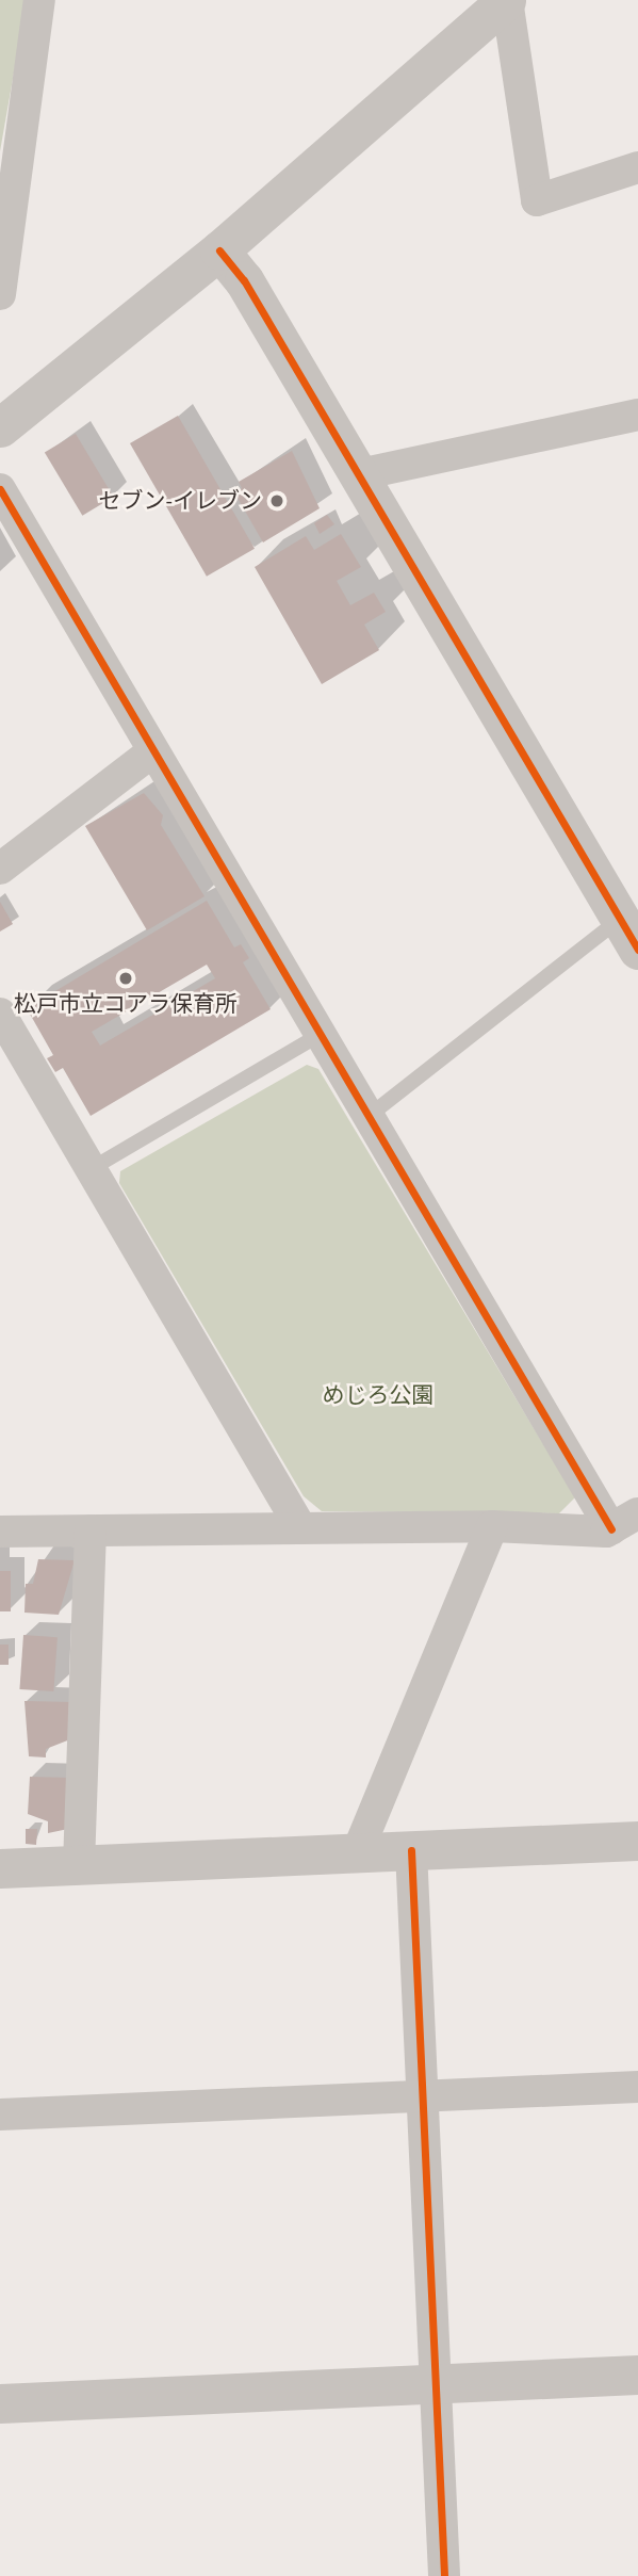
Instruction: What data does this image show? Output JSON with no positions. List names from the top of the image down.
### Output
{
  "parks": ["めじろ公園"],
  "places": ["セブン-イレブン", "松戸市立コアラ保育所"]
}
